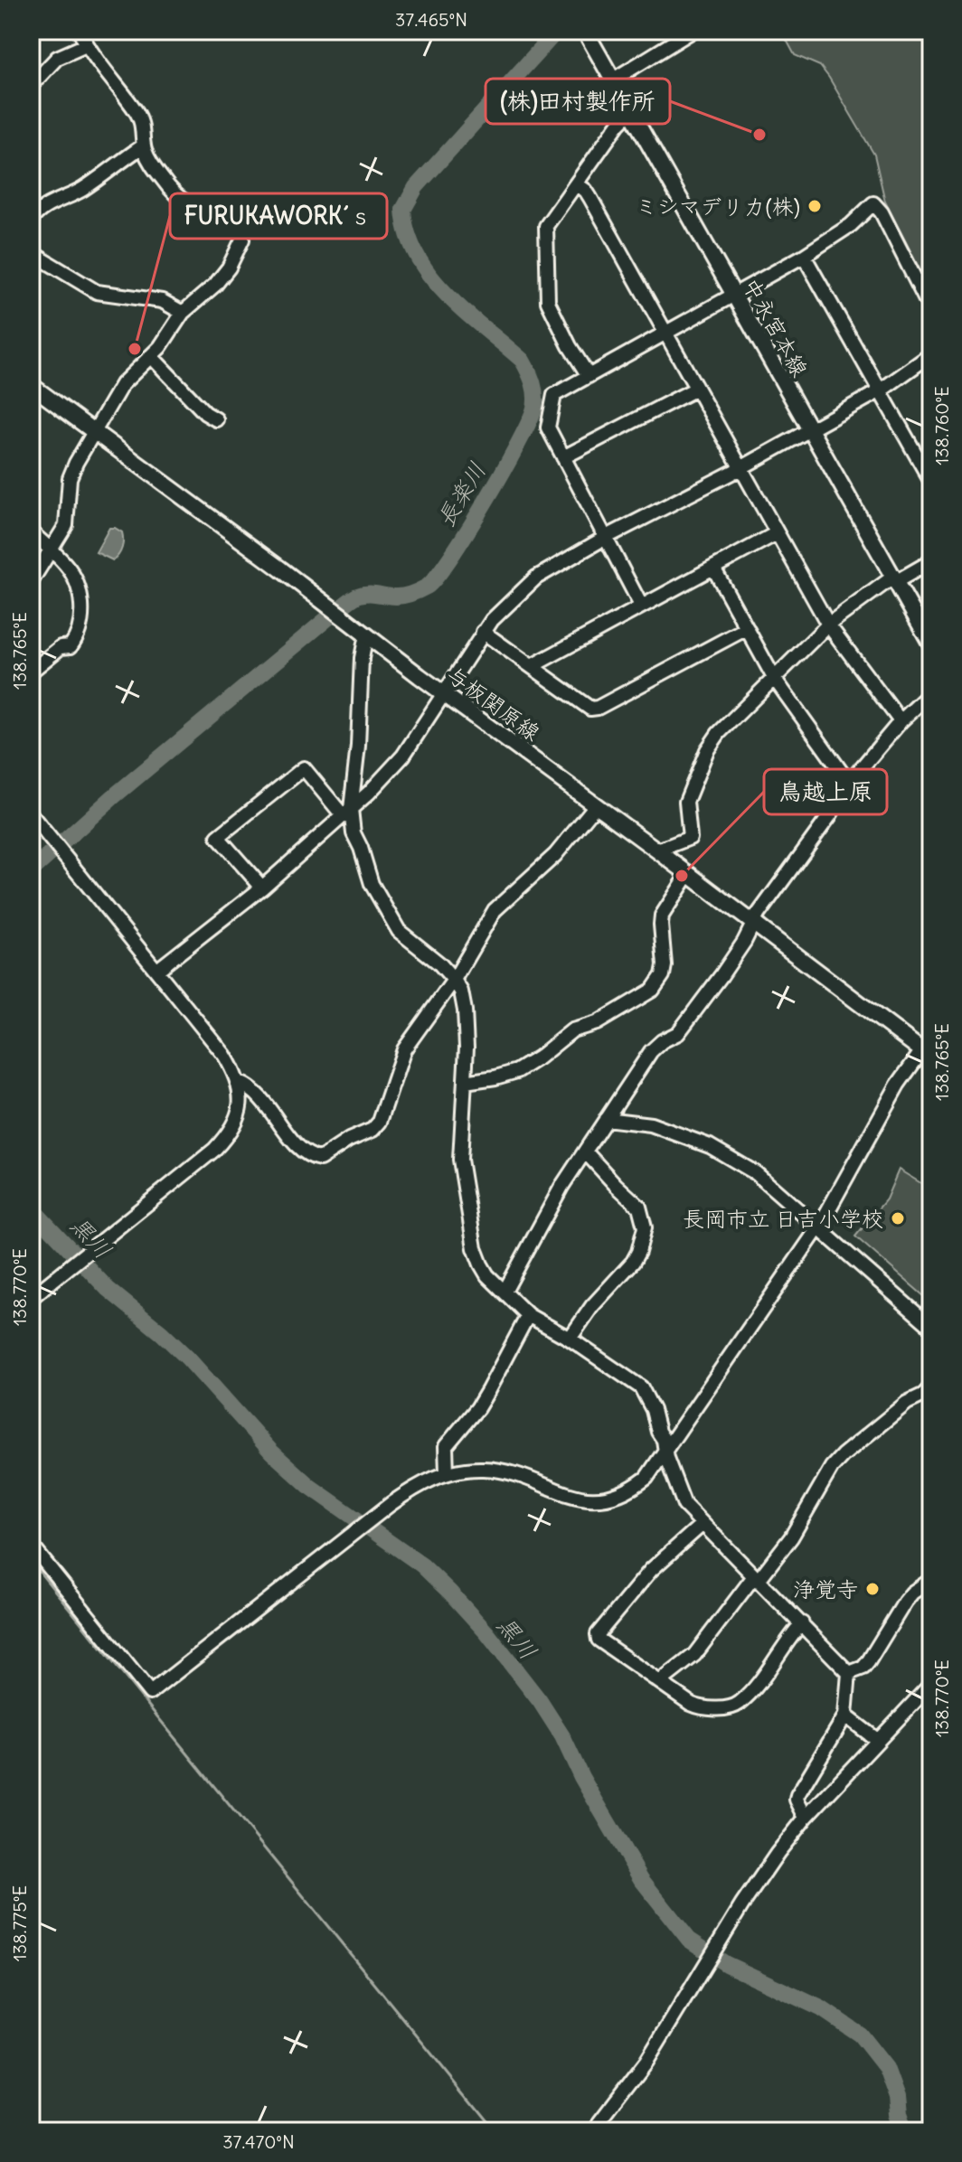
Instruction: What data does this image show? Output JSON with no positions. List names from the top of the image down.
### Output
{
  "streets": {
    "main road": ["中永宮本線", "与板関原線"]
  },
  "water": ["長楽川", "黒川"],
  "places": [
    "(株)田村製作所",
    "ミシマデリカ(株)",
    "FURUKAWORK´ｓ",
    "鳥越上原",
    "長岡市立 日吉小学校",
    "浄覚寺"
  ],
  "coordinates": [
    "37.465°N",
    "138.760°E",
    "138.765°E",
    "138.770°E",
    "138.775°E",
    "37.470°N"
  ]
}
